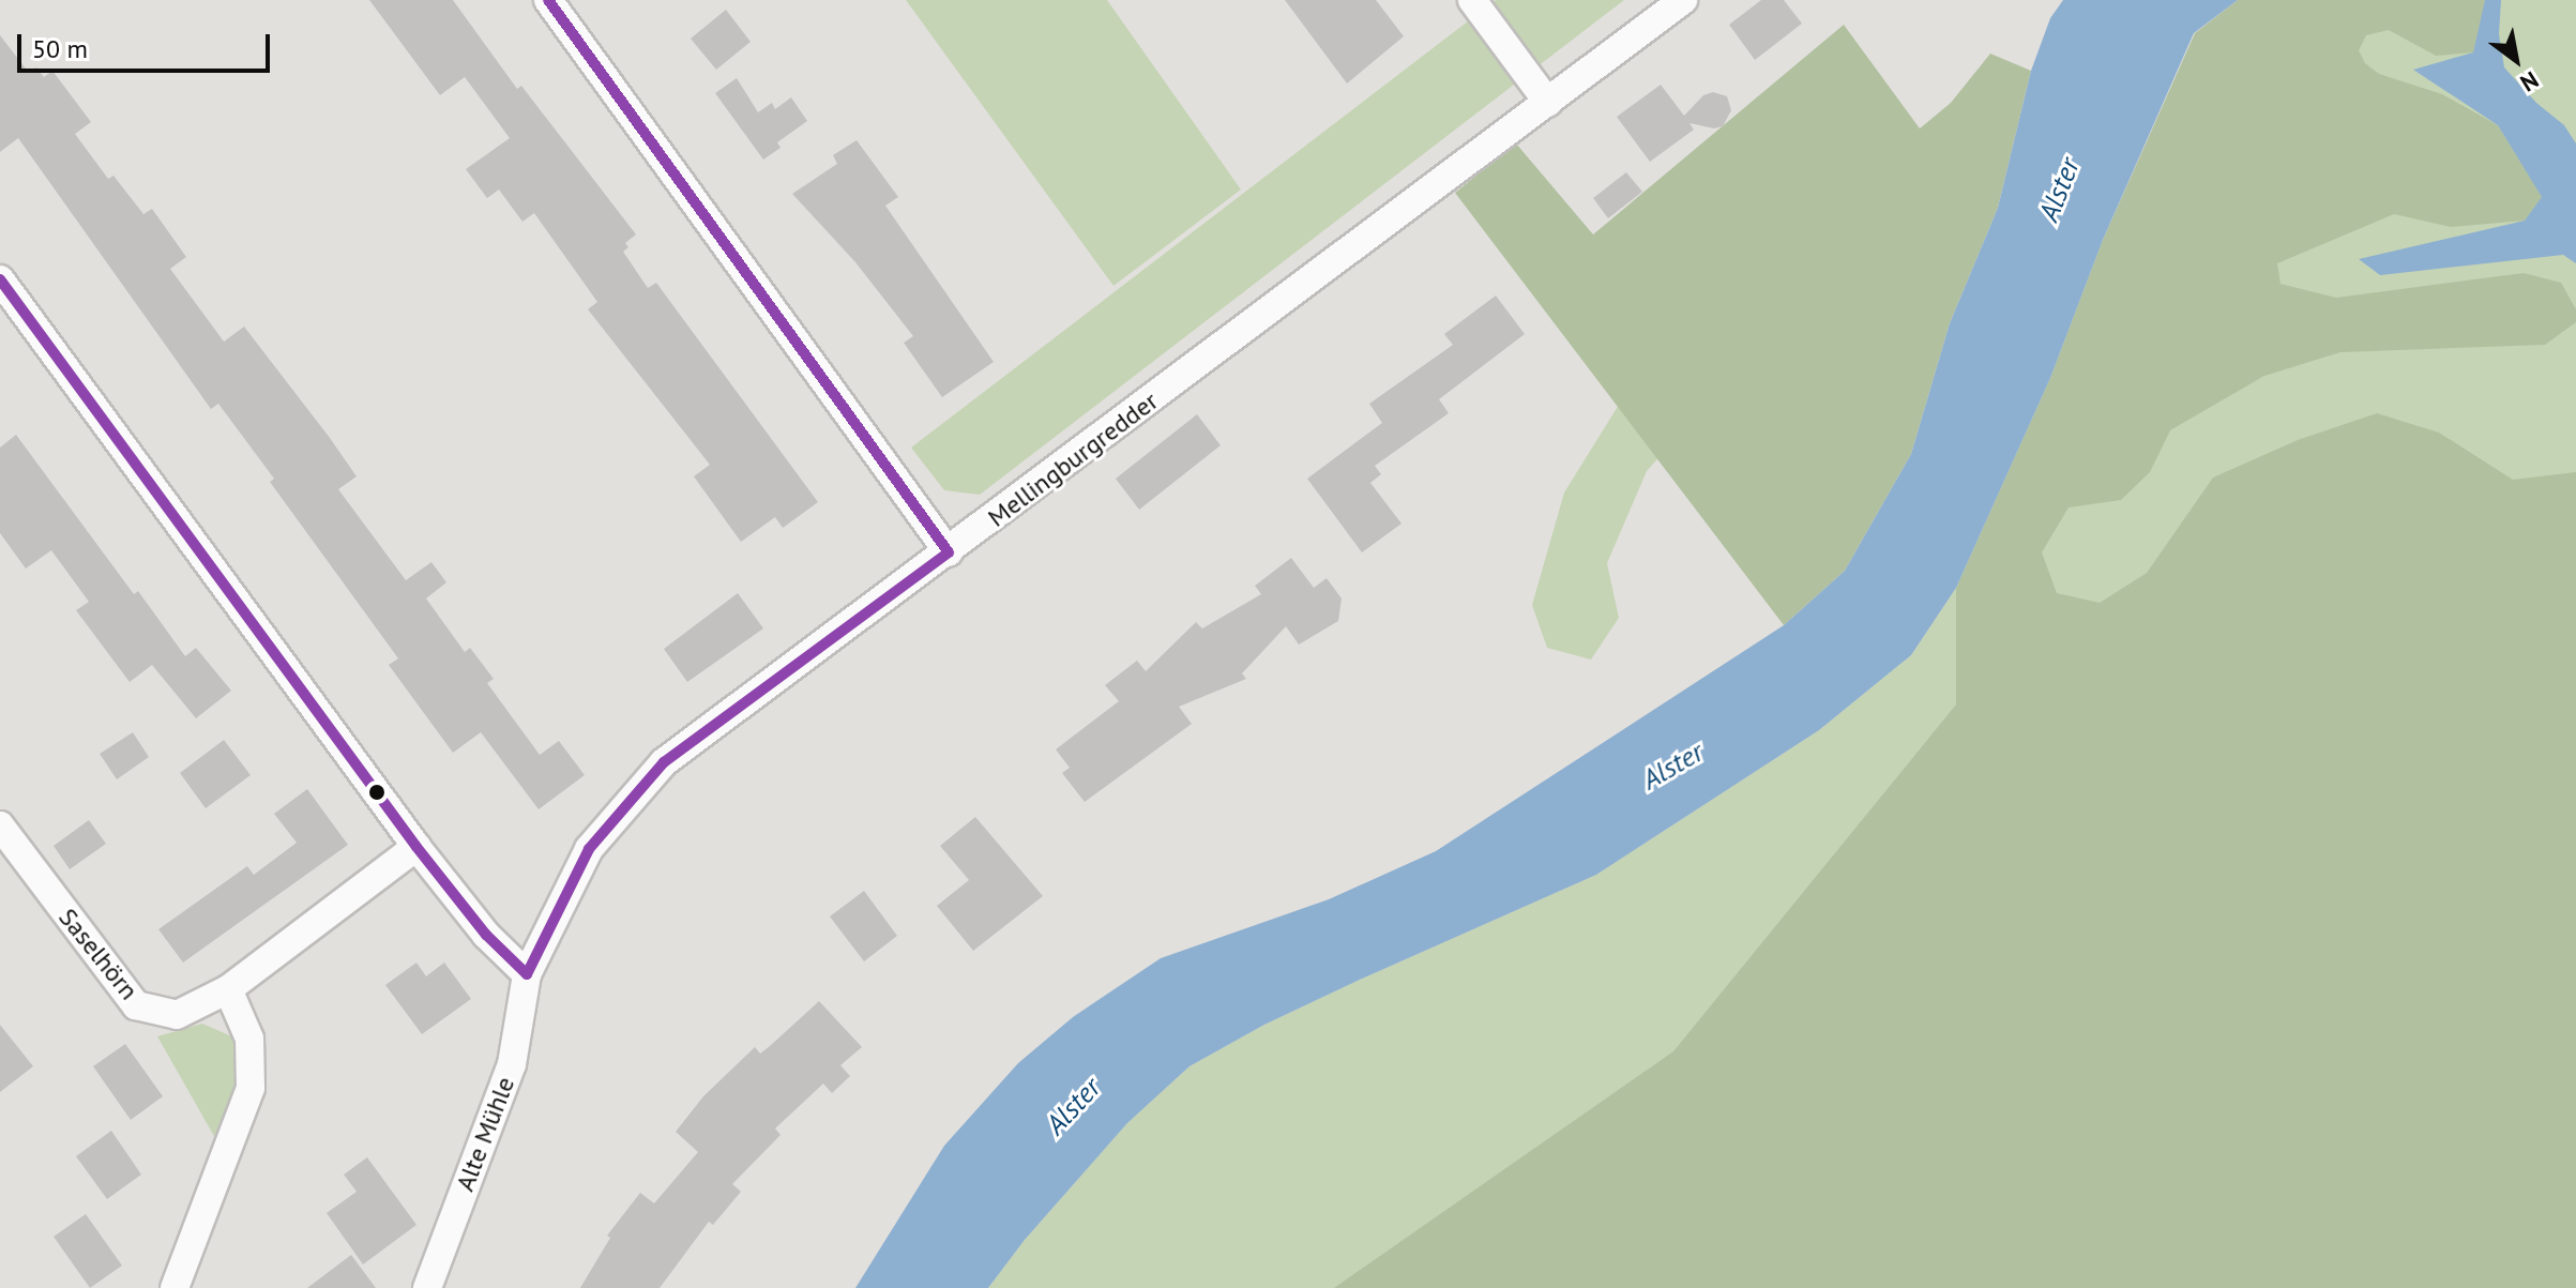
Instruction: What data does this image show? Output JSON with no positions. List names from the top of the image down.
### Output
{
  "streets": {
    "street": ["Mellingburgredder", "Saselhörn", "Alte Mühle"]
  },
  "crossings": [
    ["Mellingburgredder", "Alte Mühle"]
  ],
  "water": ["Alster"],
  "scale_bar": "50 m",
  "north": "bottom right"
}
